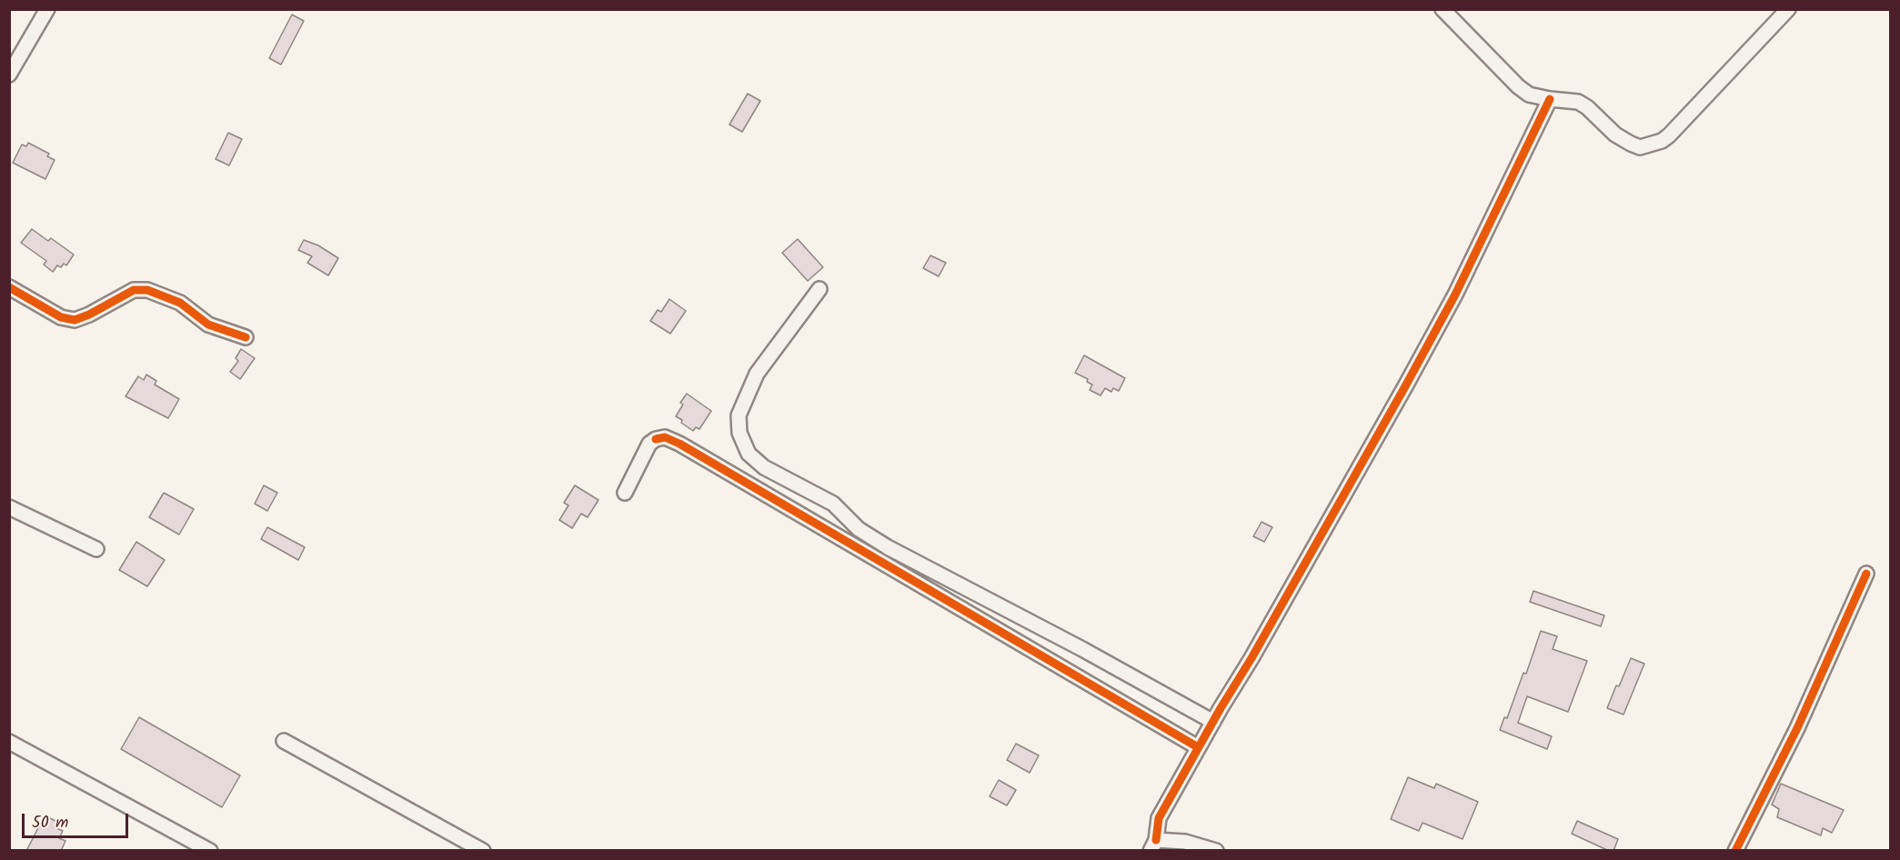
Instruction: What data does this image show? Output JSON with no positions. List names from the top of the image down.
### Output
{
  "scale_bar": "50 m"
}
